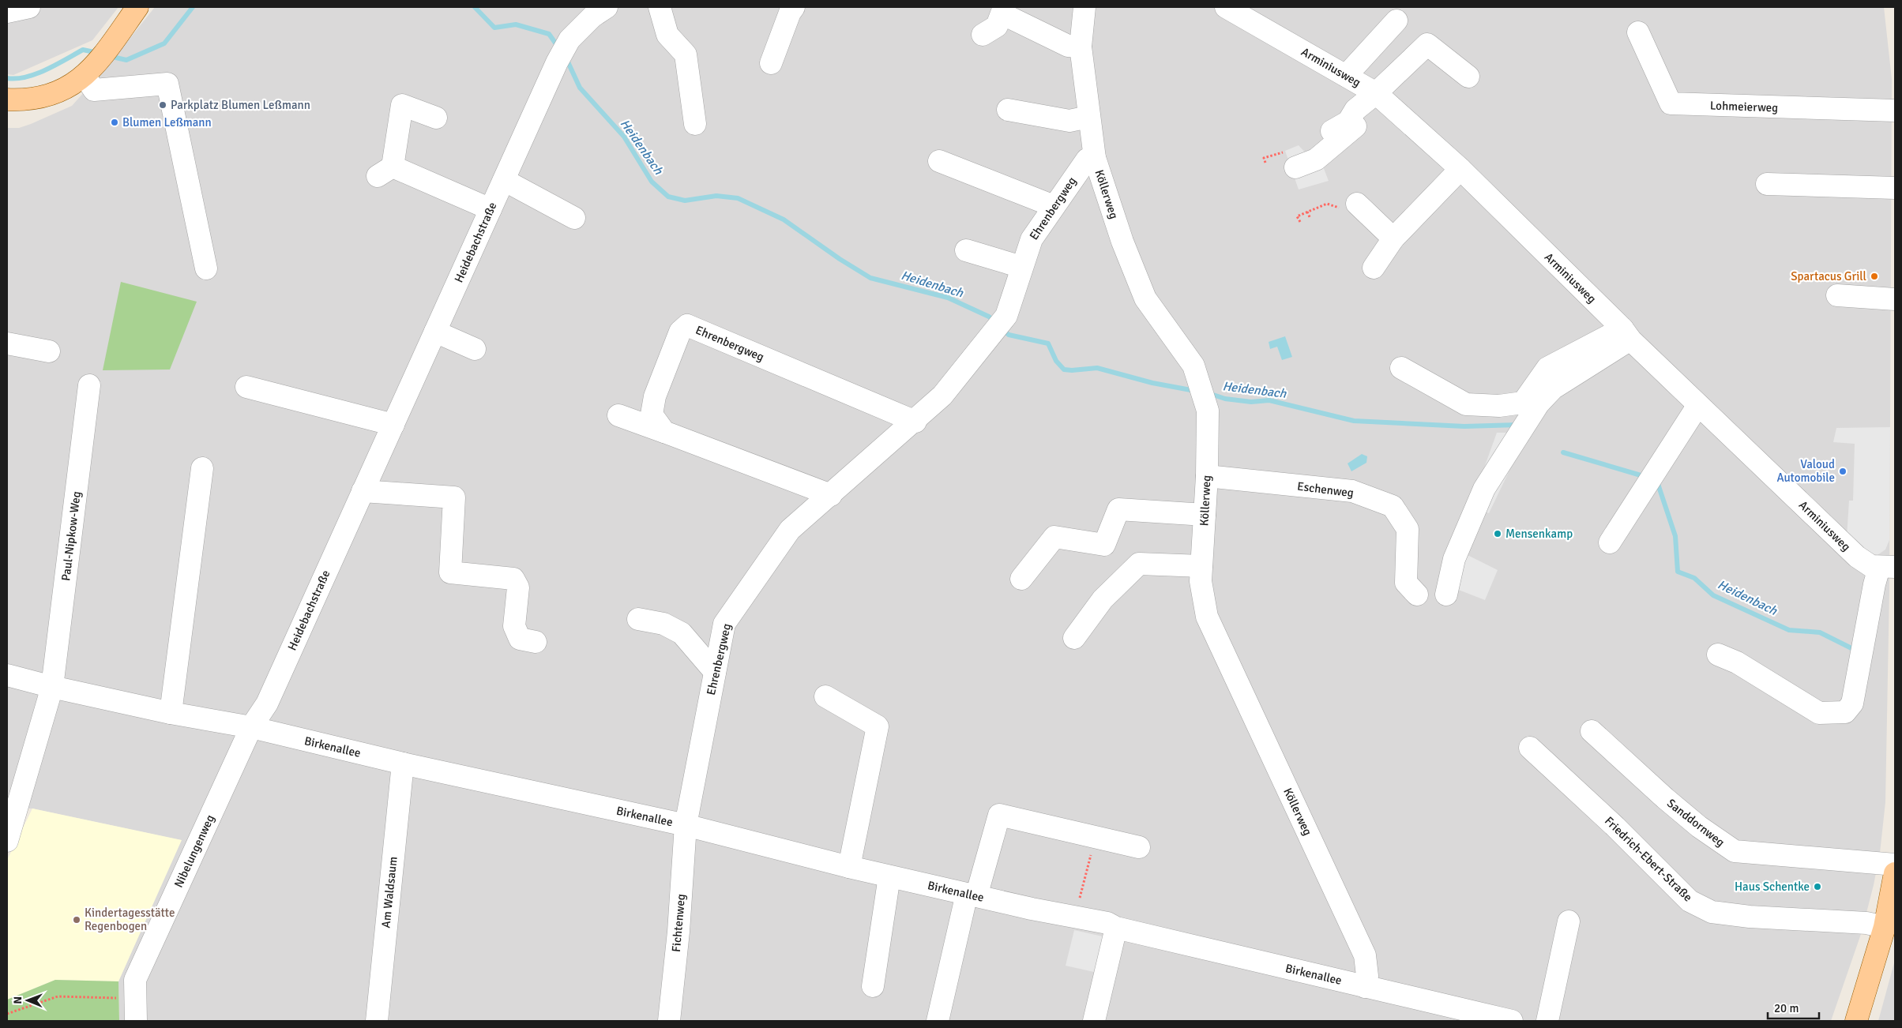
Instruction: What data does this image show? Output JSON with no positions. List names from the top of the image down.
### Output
{
  "streets": {
    "street": [
      "Arminiusweg",
      "Lohmeierweg",
      "Köllerweg",
      "Ehrenbergweg",
      "Heidebachstraße",
      "Eschenweg",
      "Paul-Nipkow-Weg",
      "Birkenallee",
      "Sanddornweg",
      "Nibelungenweg",
      "Friedrich-Ebert-Straße",
      "Am Waldsaum",
      "Fichtenweg"
    ]
  },
  "crossings": [
    ["Köllerweg", "Ehrenbergweg"],
    ["Köllerweg", "Eschenweg"],
    ["Köllerweg", "Birkenallee"],
    ["Ehrenbergweg", "Birkenallee"],
    ["Ehrenbergweg", "Fichtenweg"],
    ["Heidebachstraße", "Birkenallee"],
    ["Heidebachstraße", "Nibelungenweg"],
    ["Paul-Nipkow-Weg", "Birkenallee"],
    ["Birkenallee", "Nibelungenweg"],
    ["Birkenallee", "Am Waldsaum"],
    ["Birkenallee", "Fichtenweg"]
  ],
  "water": ["Heidenbach"],
  "places": [
    "Parkplatz Blumen Leßmann",
    "Blumen Leßmann",
    "Spartacus Grill",
    "Valoud Automobile",
    "Mensenkamp",
    "Haus Schentke",
    "Kindertagesstätte Regenbogen"
  ],
  "scale_bar": "20 m",
  "north": "left"
}
